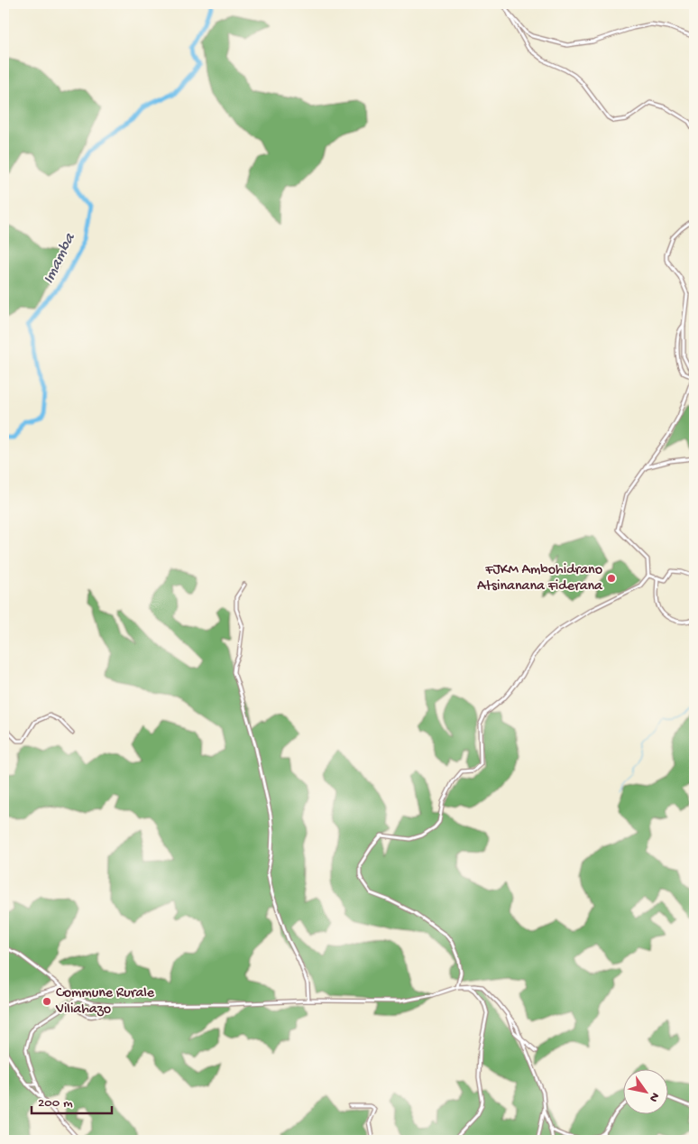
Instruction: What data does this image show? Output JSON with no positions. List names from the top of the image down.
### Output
{
  "water": ["Imamba"],
  "places": ["FJKM Ambohidrano Atsinanana Fiderana", "Commune Rurale Viliahazo"],
  "scale_bar": "200 m",
  "north": "bottom right"
}
